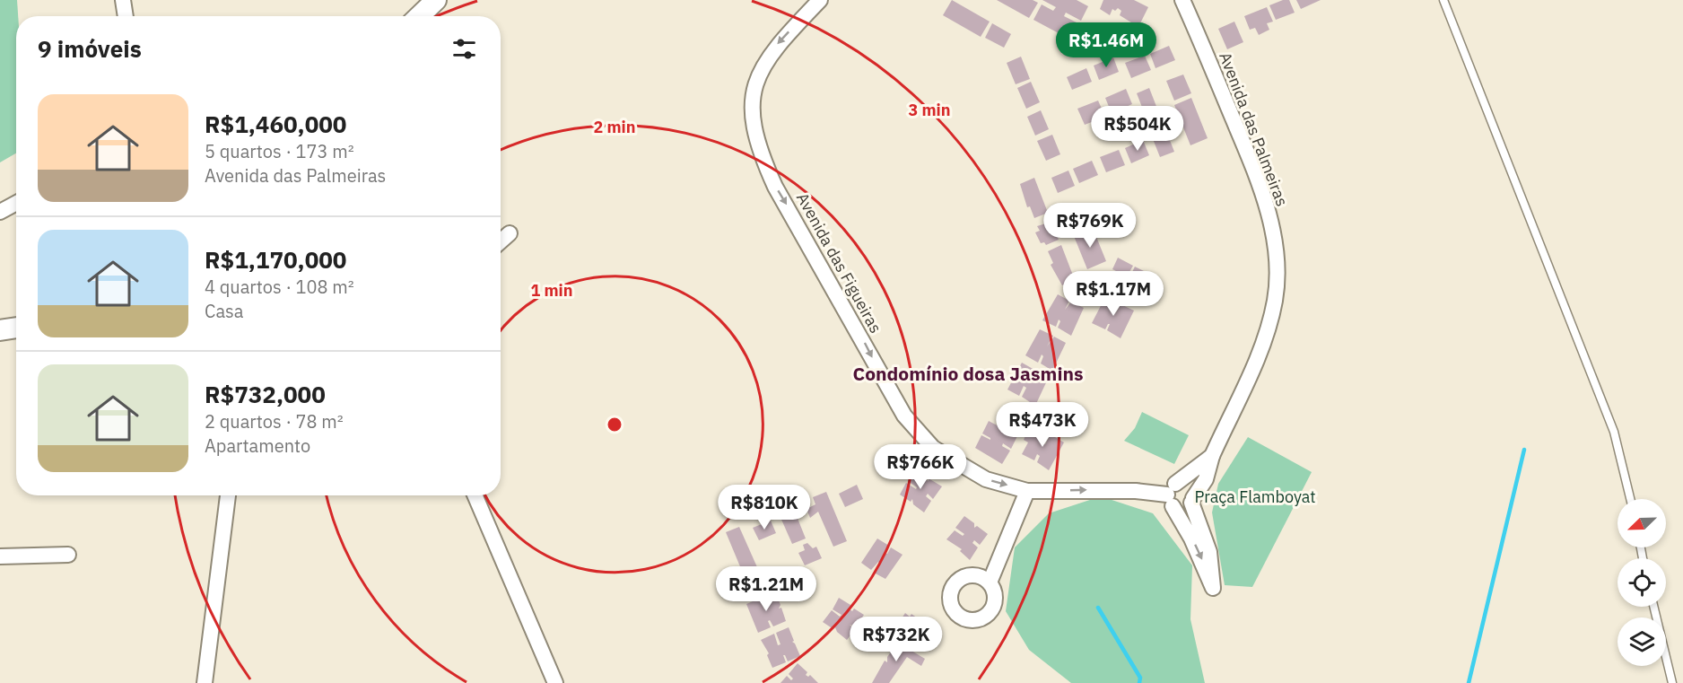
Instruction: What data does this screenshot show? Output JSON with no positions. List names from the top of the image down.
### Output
{
  "streets": {
    "street": ["Avenida das Palmeiras", "Avenida das Figueiras"]
  },
  "crossings": [
    ["Avenida das Palmeiras", "Avenida das Figueiras"]
  ],
  "districts": ["Condomínio dosa Jasmins"],
  "parks": ["Praça Flamboyat"],
  "north": "bottom left",
  "page": {
    "heading": "9 imóveis",
    "price": [
      "R$1.46M",
      "R$504K",
      "R$769K",
      "R$1.17M",
      "R$473K",
      "R$766K",
      "R$810K",
      "R$1.21M",
      "R$732K"
    ],
    "list": [
      {
        "name": "R$1,460,000",
        "note": "5 quartos · 173 m² · Avenida das Palmeiras"
      },
      {
        "name": "R$1,170,000",
        "note": "4 quartos · 108 m² · Casa"
      },
      {
        "name": "R$732,000",
        "note": "2 quartos · 78 m² · Apartamento"
      }
    ]
  },
  "rings": ["3 min", "2 min", "1 min"]
}
